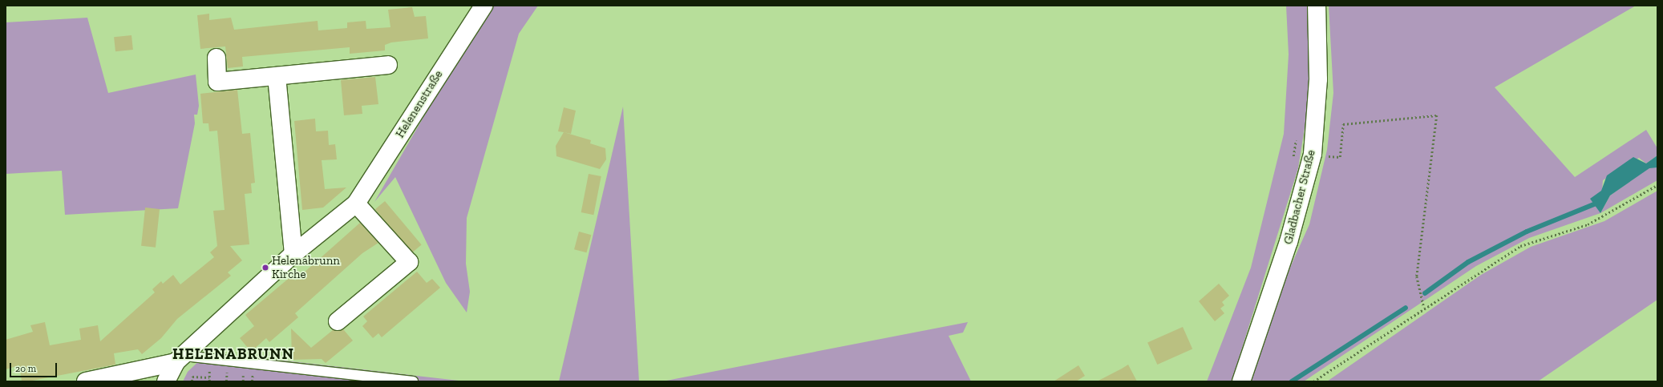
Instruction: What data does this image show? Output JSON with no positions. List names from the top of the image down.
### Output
{
  "streets": {
    "street": ["Helenenstraße", "Gladbacher Straße"]
  },
  "districts": ["HELENABRUNN"],
  "places": ["Helenabrunn Kirche"],
  "scale_bar": "20 m"
}
